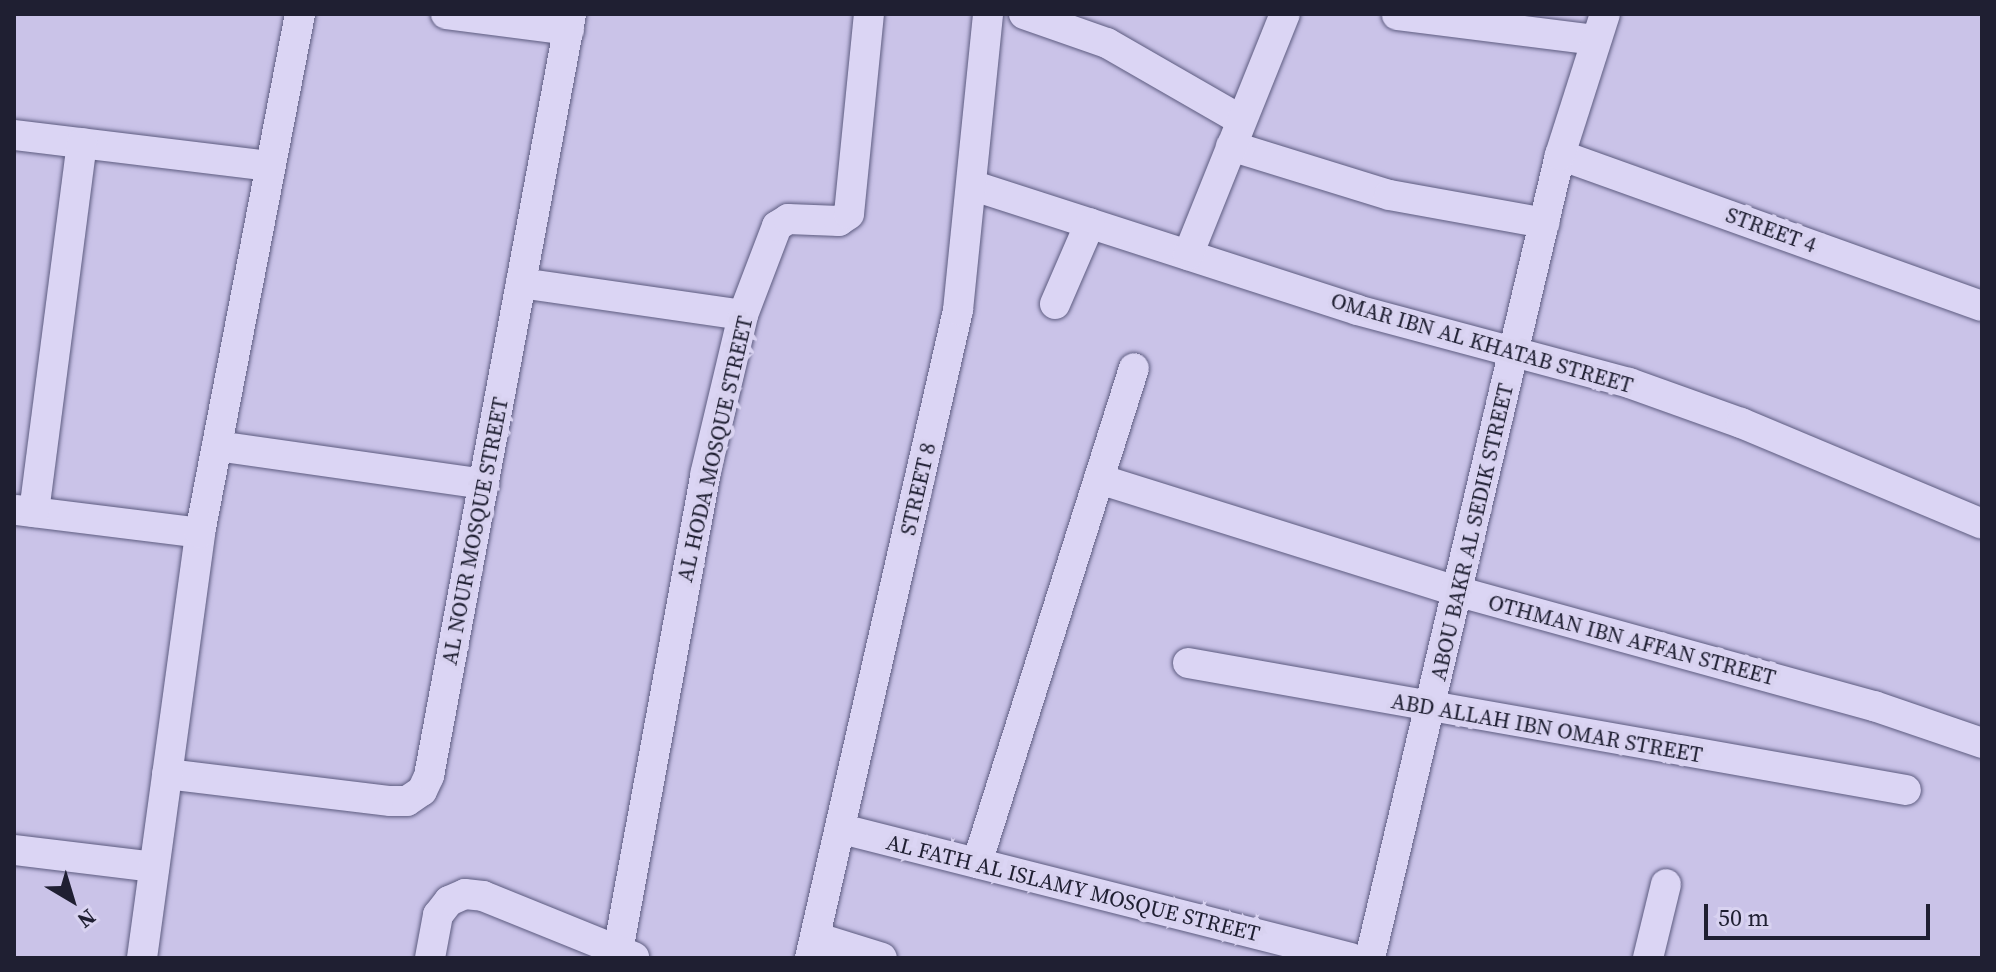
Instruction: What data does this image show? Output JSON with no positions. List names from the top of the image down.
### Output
{
  "streets": {
    "street": [
      "STREET 4",
      "OMAR IBN AL KHATAB STREET",
      "AL HODA MOSQUE STREET",
      "STREET 8",
      "AL NOUR MOSQUE STREET",
      "ABOU BAKR AL SEDIK STREET",
      "OTHMAN IBN AFFAN STREET",
      "ABD ALLAH IBN OMAR STREET",
      "AL FATH AL ISLAMY MOSQUE STREET"
    ]
  },
  "crossings": [
    ["STREET 4", "ABOU BAKR AL SEDIK STREET"],
    ["OMAR IBN AL KHATAB STREET", "STREET 8"],
    ["OMAR IBN AL KHATAB STREET", "ABOU BAKR AL SEDIK STREET"],
    ["STREET 8", "AL FATH AL ISLAMY MOSQUE STREET"],
    ["ABOU BAKR AL SEDIK STREET", "OTHMAN IBN AFFAN STREET"],
    ["ABOU BAKR AL SEDIK STREET", "ABD ALLAH IBN OMAR STREET"]
  ],
  "scale_bar": "50 m",
  "north": "bottom right"
}
